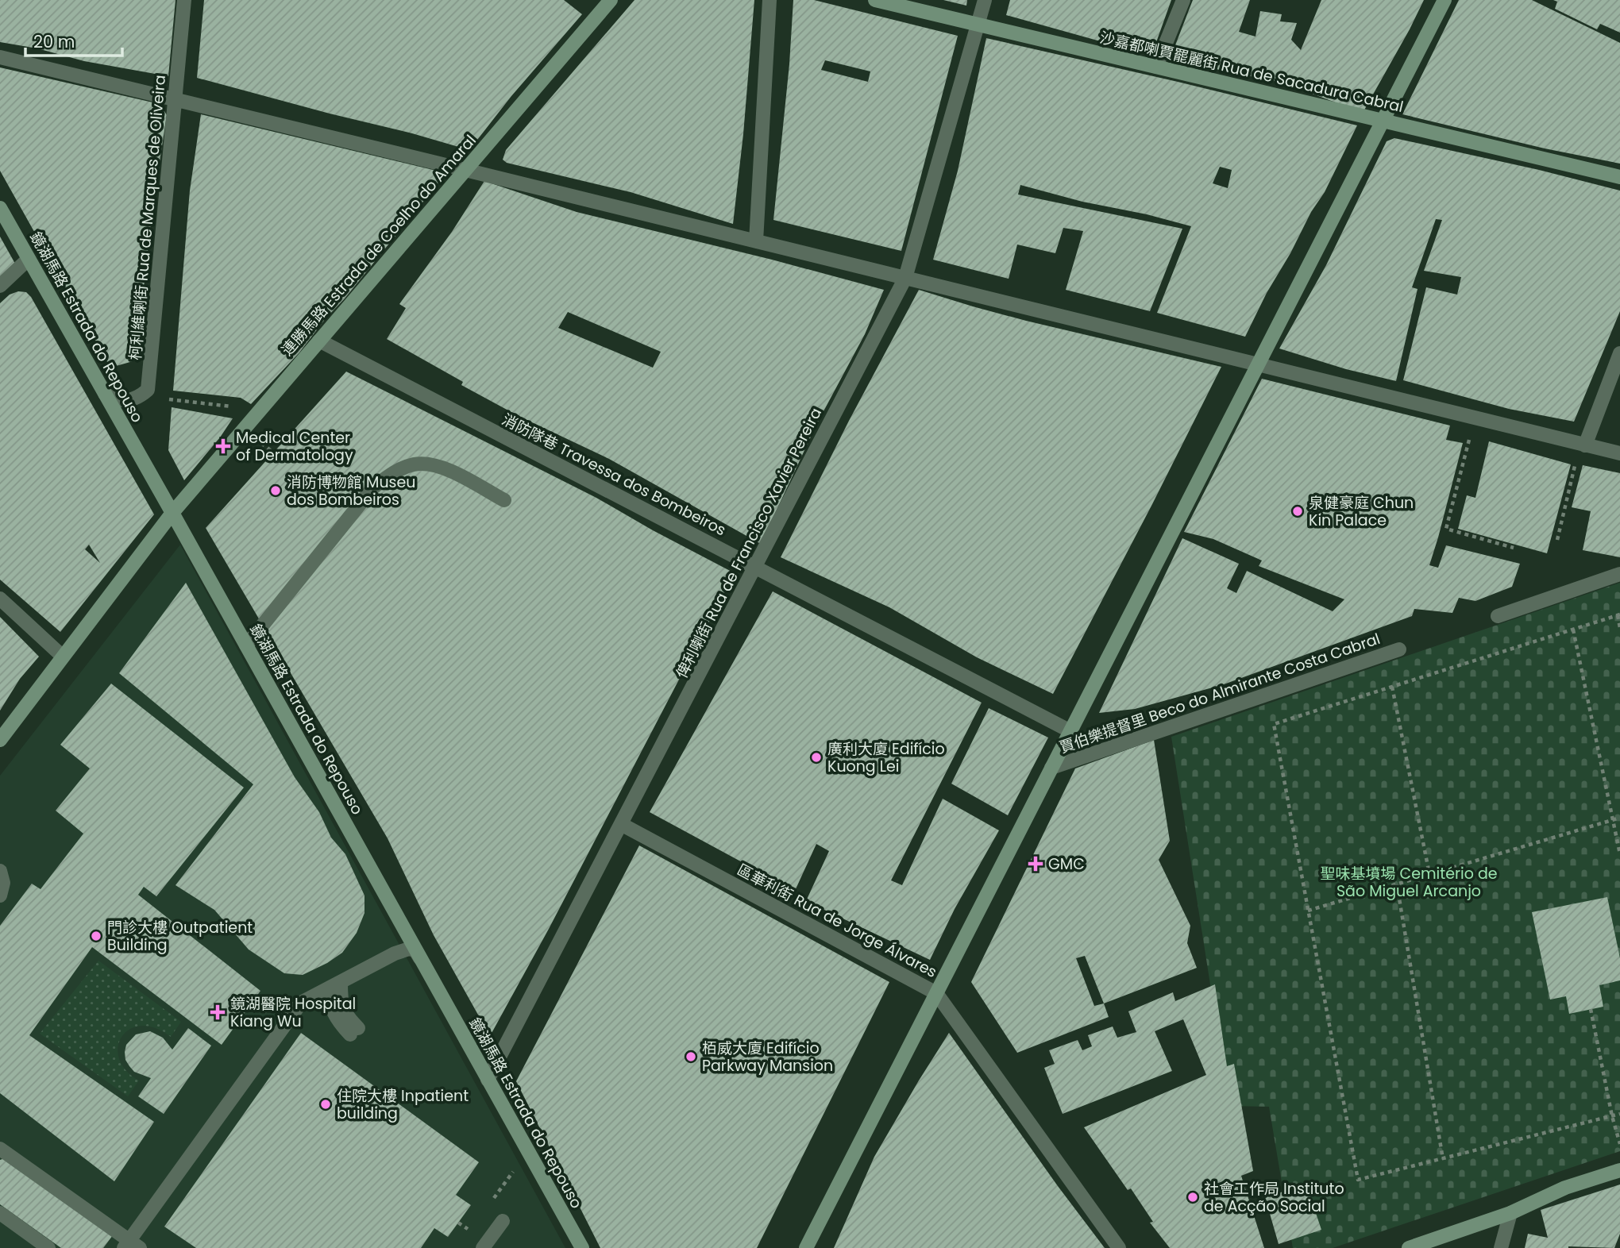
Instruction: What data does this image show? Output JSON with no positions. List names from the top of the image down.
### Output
{
  "streets": {
    "street": [
      "沙嘉都喇賈罷麗街 Rua de Sacadura Cabral",
      "柯利維喇街 Rua de Marques de Oliveira",
      "連勝馬路 Estrada de Coelho do Amaral",
      "鏡湖馬路 Estrada do Repouso",
      "消防隊巷 Travessa dos Bombeiros",
      "俾利喇街 Rua de Francisco Xavier Pereira",
      "賈伯樂提督里 Beco do Almirante Costa Cabral",
      "區華利街 Rua de Jorge Álvares"
    ]
  },
  "crossings": [
    ["沙嘉都喇賈罷麗街 Rua de Sacadura Cabral", "俾利喇街 Rua de Francisco Xavier Pereira"],
    ["連勝馬路 Estrada de Coelho do Amaral", "鏡湖馬路 Estrada do Repouso"],
    ["連勝馬路 Estrada de Coelho do Amaral", "消防隊巷 Travessa dos Bombeiros"],
    ["鏡湖馬路 Estrada do Repouso", "俾利喇街 Rua de Francisco Xavier Pereira"],
    ["消防隊巷 Travessa dos Bombeiros", "俾利喇街 Rua de Francisco Xavier Pereira"],
    ["俾利喇街 Rua de Francisco Xavier Pereira", "區華利街 Rua de Jorge Álvares"]
  ],
  "parks": ["聖味基墳場 Cemitério de São Miguel Arcanjo"],
  "places": {
    "health": ["Medical Center of Dermatology", "GMC", "鏡湖醫院 Hospital Kiang Wu"],
    "other": [
      "消防博物館 Museu dos Bombeiros",
      "泉健豪庭 Chun Kin Palace",
      "廣利大廈 Edifício Kuong Lei",
      "門診大樓 Outpatient Building",
      "栢威大廈 Edifício Parkway Mansion",
      "住院大樓 Inpatient building",
      "社會工作局 Instituto de Acção Social"
    ]
  },
  "scale_bar": "20 m"
}
